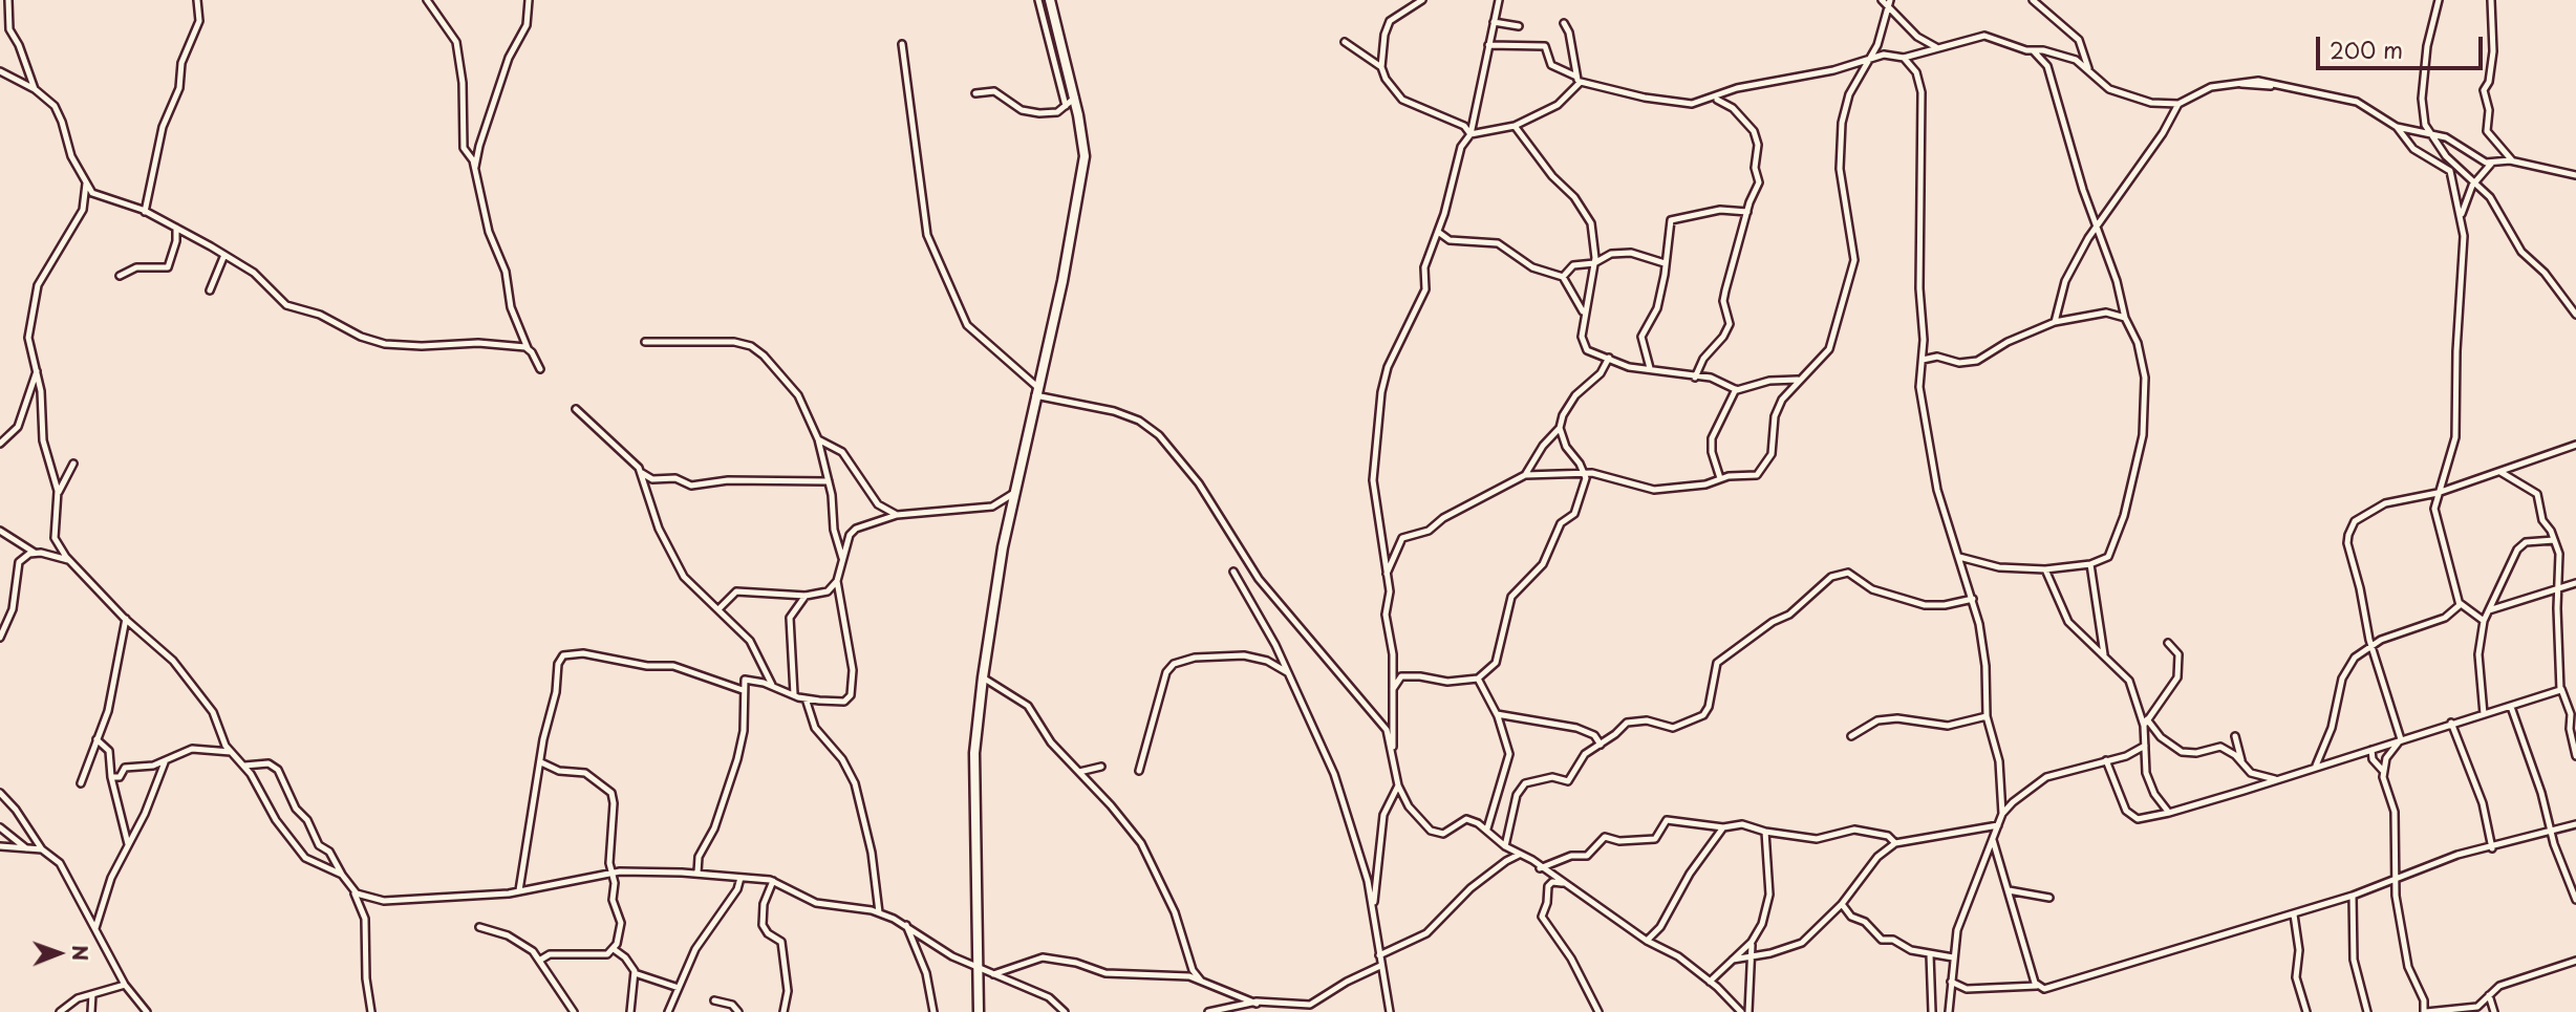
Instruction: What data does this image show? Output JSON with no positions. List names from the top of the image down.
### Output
{
  "scale_bar": "200 m",
  "north": "right"
}
